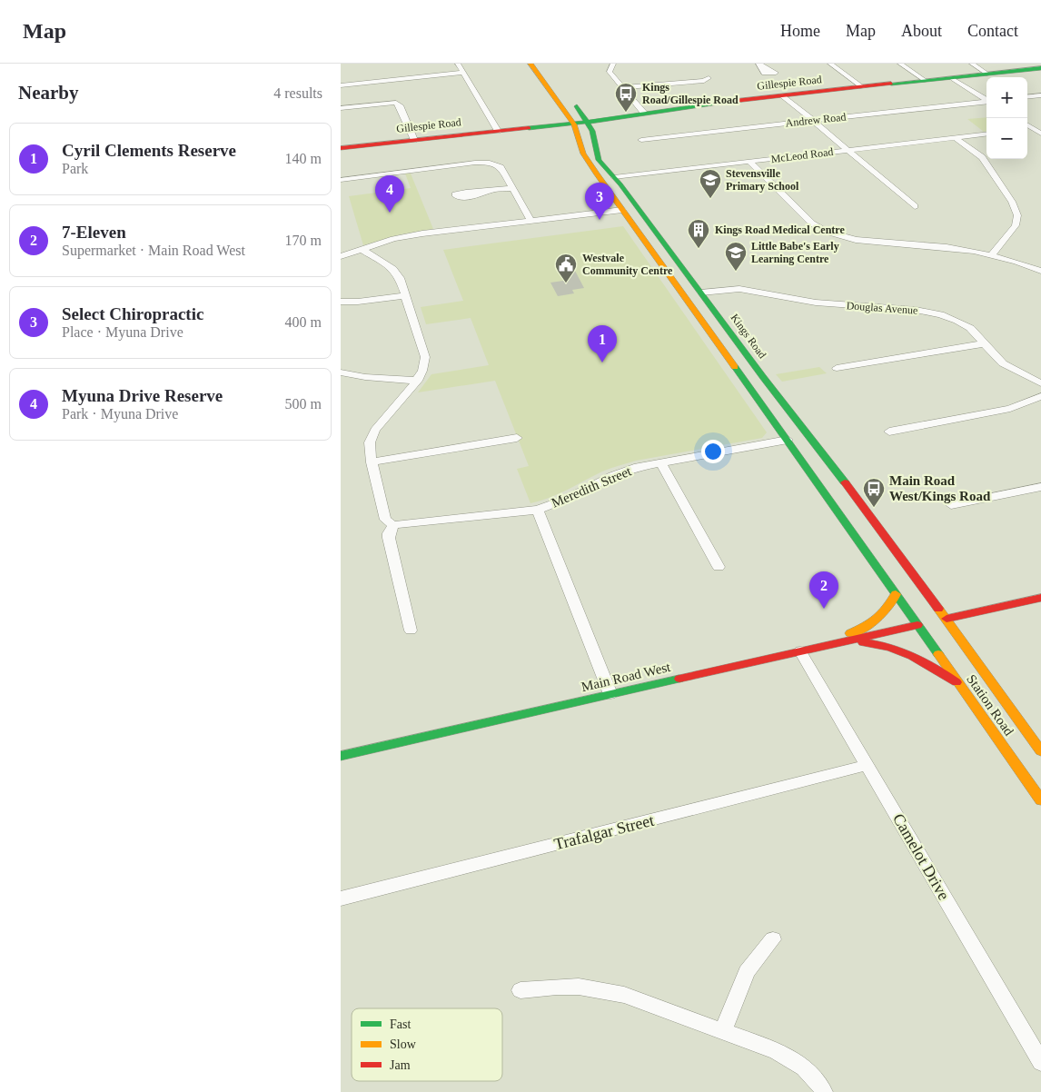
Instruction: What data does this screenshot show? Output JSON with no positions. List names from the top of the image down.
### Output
{
  "streets": {
    "main road": [
      "Gillespie Road",
      "Kings Road",
      "Main Road West",
      "Station Road"
    ],
    "street": [
      "Andrew Road",
      "McLeod Road",
      "Douglas Avenue",
      "Meredith Street",
      "Trafalgar Street",
      "Camelot Drive"
    ]
  },
  "crossings": [
    ["Gillespie Road", "Kings Road"],
    ["McLeod Road", "Kings Road"],
    ["Douglas Avenue", "Kings Road"],
    ["Kings Road", "Main Road West"],
    ["Kings Road", "Station Road"],
    ["Main Road West", "Station Road"],
    ["Main Road West", "Camelot Drive"],
    ["Trafalgar Street", "Camelot Drive"]
  ],
  "places": {
    "bus stop": ["Kings Road/Gillespie Road", "Main Road West/Kings Road"],
    "school or university": ["Stevensville Primary School", "Little Babe's Early Learning Centre"],
    "building": ["Kings Road Medical Centre"],
    "public building": ["Westvale Community Centre"]
  },
  "legend": ["Fast", "Slow", "Jam"],
  "page": {
    "header": "Map",
    "nav": [
      "Home",
      "Map",
      "About",
      "Contact"
    ],
    "heading": ["Nearby", "4 results"],
    "map_buttons": ["+", "−"],
    "list": [
      {
        "mark": "1",
        "name": "Cyril Clements Reserve",
        "note": "Park",
        "value": "140 m"
      },
      {
        "mark": "2",
        "name": "7-Eleven",
        "note": "Supermarket · Main Road West",
        "value": "170 m"
      },
      {
        "mark": "3",
        "name": "Select Chiropractic",
        "note": "Place · Myuna Drive",
        "value": "400 m"
      },
      {
        "mark": "4",
        "name": "Myuna Drive Reserve",
        "note": "Park · Myuna Drive",
        "value": "500 m"
      }
    ],
    "pins": [
      "4",
      "3",
      "1",
      "2"
    ]
  }
}
